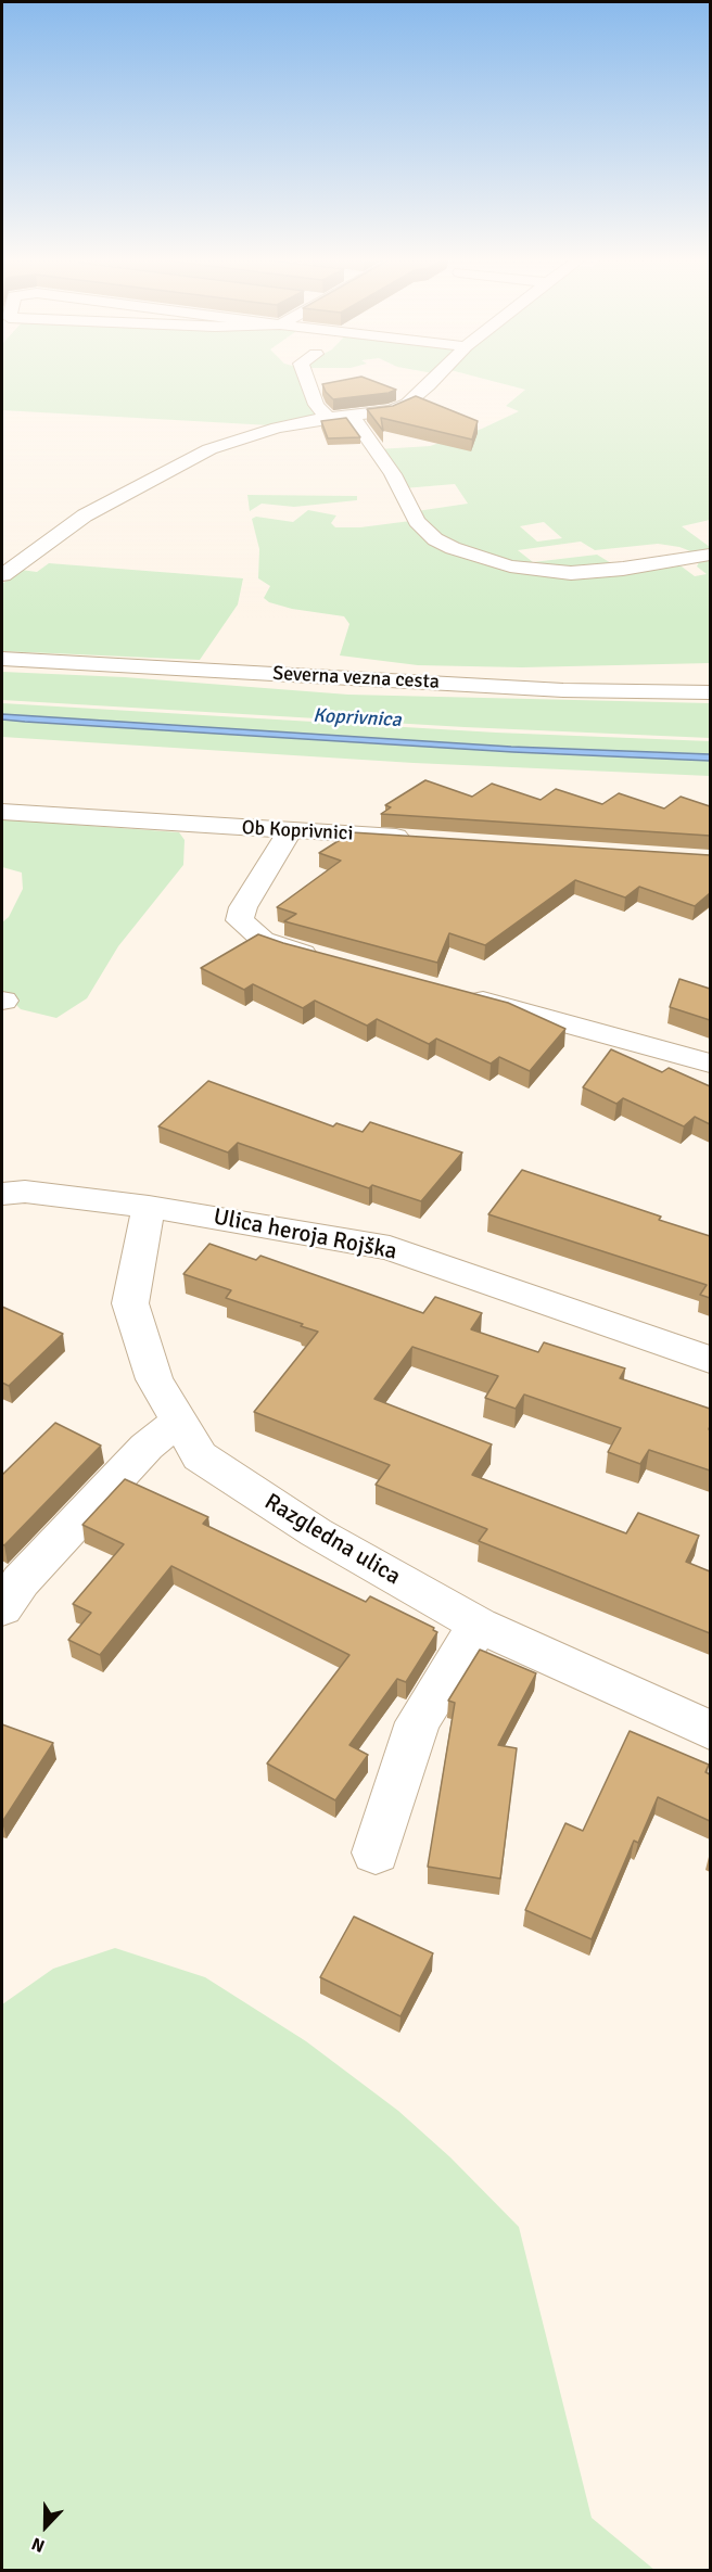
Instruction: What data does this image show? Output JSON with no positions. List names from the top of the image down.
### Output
{
  "streets": {
    "street": [
      "Severna vezna cesta",
      "Ob Koprivnici",
      "Ulica heroja Rojška",
      "Razgledna ulica"
    ]
  },
  "crossings": [
    ["Ulica heroja Rojška", "Razgledna ulica"]
  ],
  "water": ["Koprivnica"],
  "north": "bottom"
}
